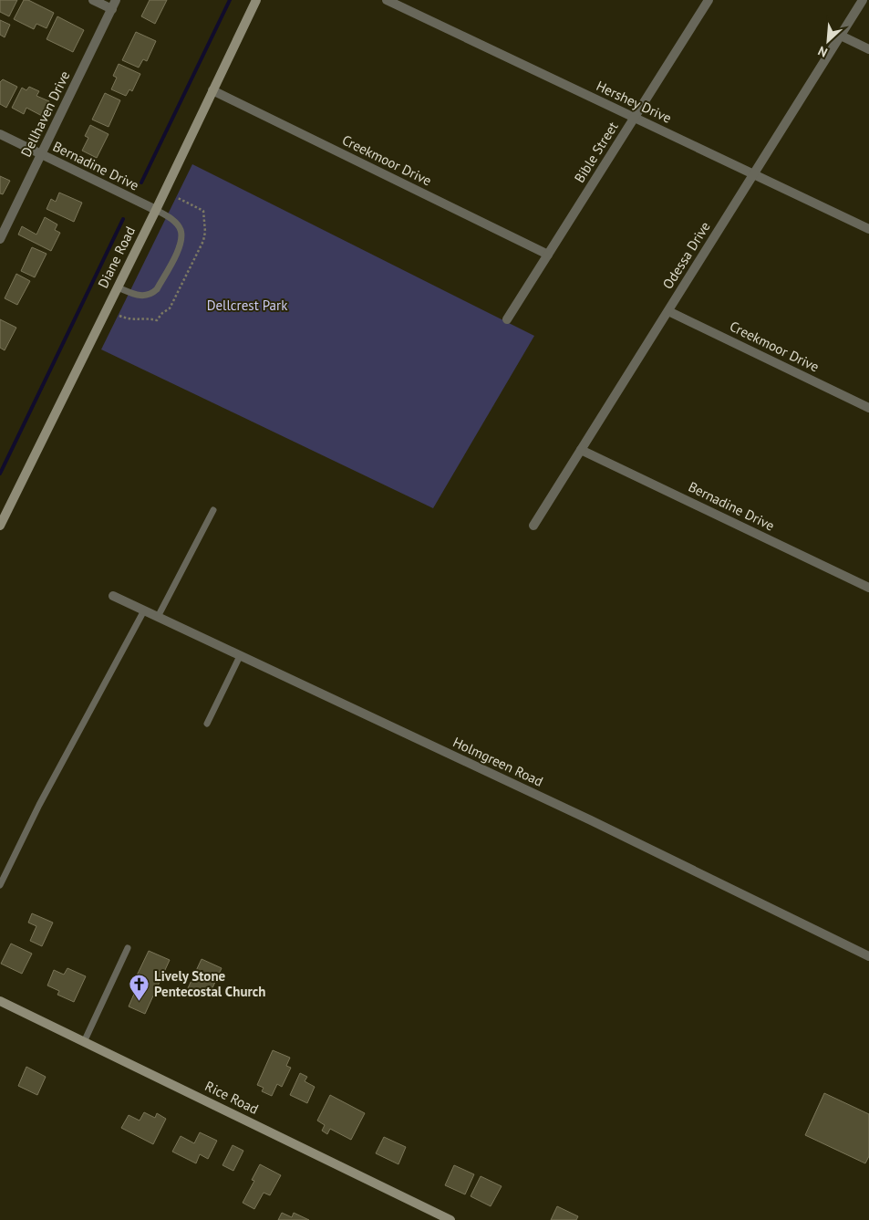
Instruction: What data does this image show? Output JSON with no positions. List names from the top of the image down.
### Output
{
  "streets": {
    "street": [
      "Hershey Drive",
      "Dellhaven Drive",
      "Bible Street",
      "Creekmoor Drive",
      "Bernadine Drive",
      "Odessa Drive",
      "Diane Road",
      "Holmgreen Road",
      "Rice Road"
    ]
  },
  "crossings": [
    ["Hershey Drive", "Bible Street"],
    ["Hershey Drive", "Odessa Drive"],
    ["Dellhaven Drive", "Bernadine Drive"],
    ["Bible Street", "Creekmoor Drive"],
    ["Creekmoor Drive", "Odessa Drive"],
    ["Creekmoor Drive", "Diane Road"],
    ["Bernadine Drive", "Odessa Drive"],
    ["Bernadine Drive", "Diane Road"]
  ],
  "parks": ["Dellcrest Park"],
  "places": {
    "church": ["Lively Stone Pentecostal Church"]
  },
  "north": "bottom left"
}
